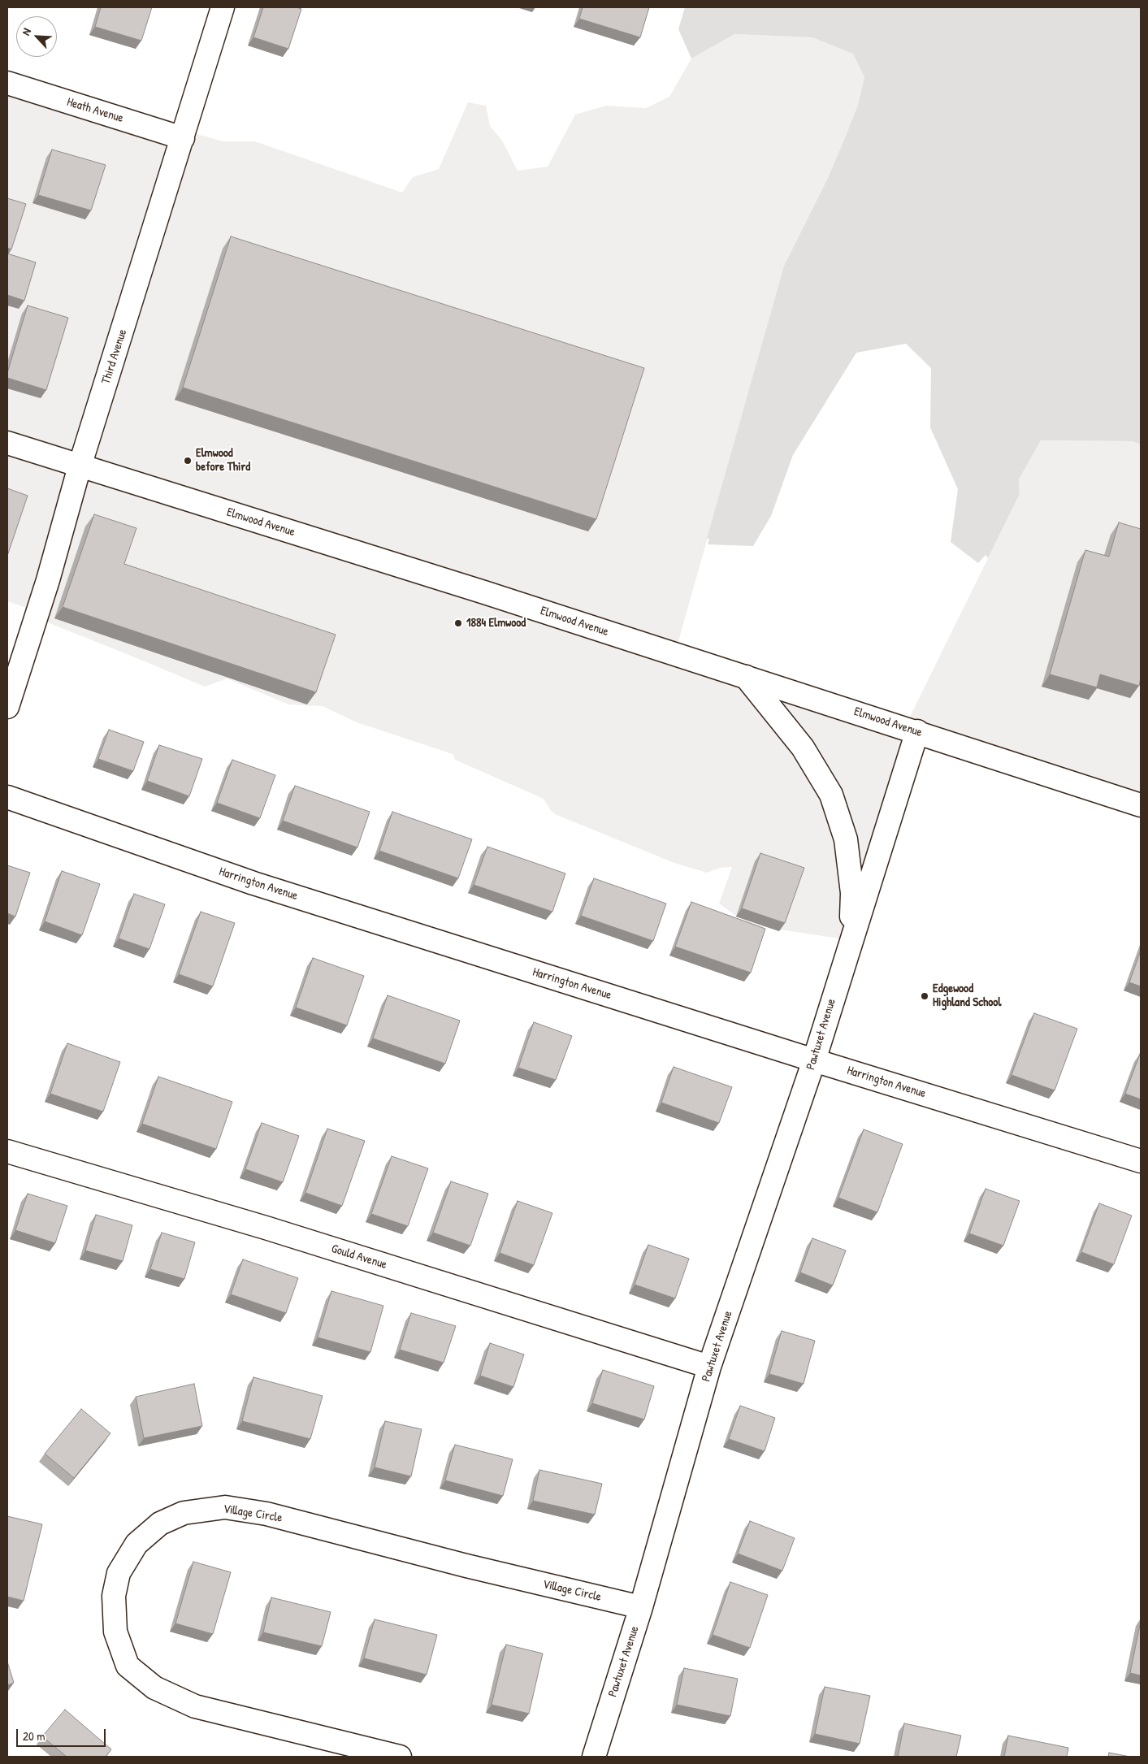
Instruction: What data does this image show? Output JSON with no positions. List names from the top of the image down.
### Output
{
  "streets": {
    "street": [
      "Heath Avenue",
      "Third Avenue",
      "Elmwood Avenue",
      "Harrington Avenue",
      "Pawtuxet Avenue",
      "Gould Avenue",
      "Village Circle"
    ]
  },
  "crossings": [
    ["Heath Avenue", "Third Avenue"],
    ["Third Avenue", "Elmwood Avenue"],
    ["Elmwood Avenue", "Pawtuxet Avenue"],
    ["Harrington Avenue", "Pawtuxet Avenue"],
    ["Pawtuxet Avenue", "Gould Avenue"],
    ["Pawtuxet Avenue", "Village Circle"]
  ],
  "places": ["Elmwood before Third", "1884 Elmwood", "Edgewood Highland School"],
  "scale_bar": "20 m",
  "north": "top left"
}
